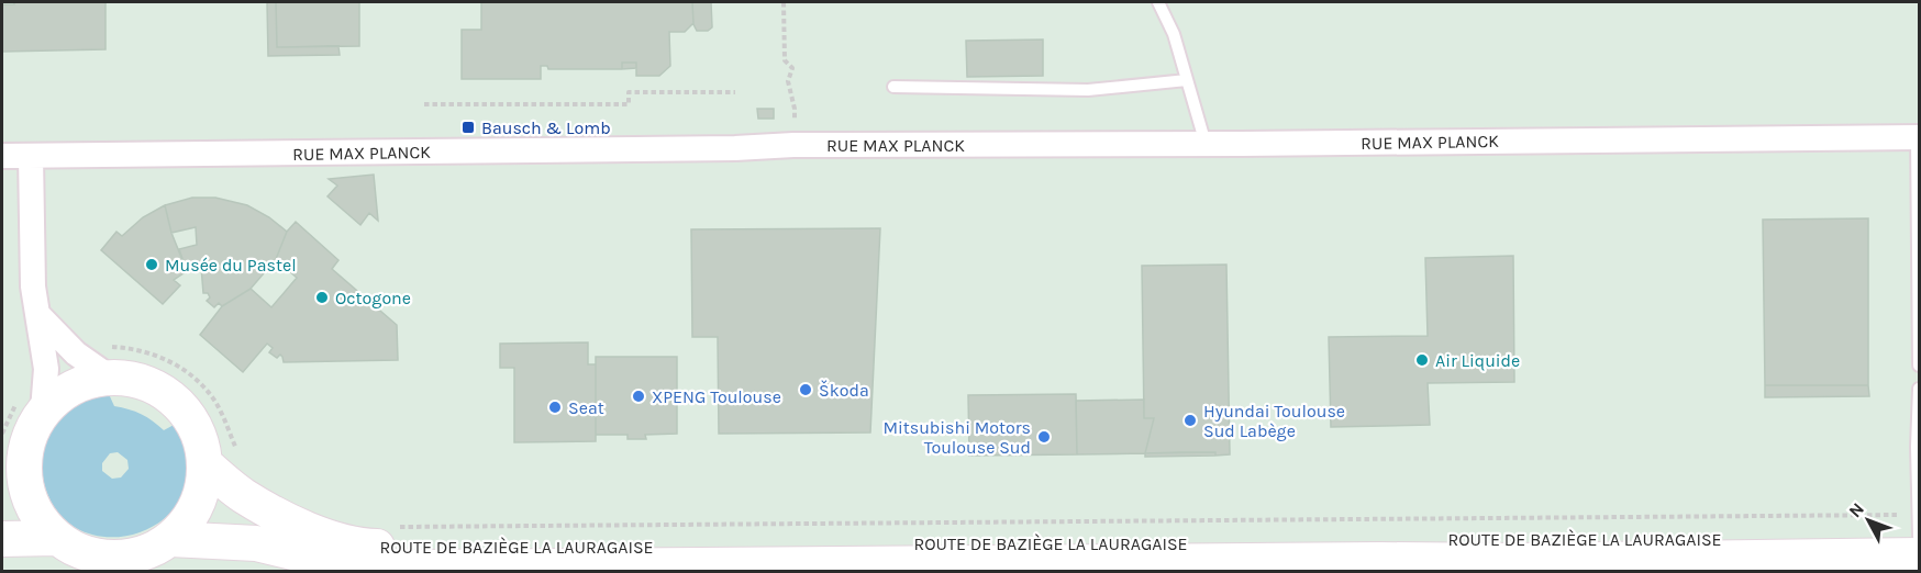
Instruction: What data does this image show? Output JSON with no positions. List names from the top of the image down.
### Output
{
  "streets": {
    "main road": ["ROUTE DE BAZIÈGE LA LAURAGAISE"],
    "street": ["RUE MAX PLANCK"]
  },
  "places": {
    "transit": ["Bausch & Lomb"],
    "other": [
      "Musée du Pastel",
      "Octogone",
      "Air Liquide",
      "Škoda",
      "XPENG Toulouse",
      "Seat",
      "Hyundai Toulouse Sud Labège",
      "Mitsubishi Motors Toulouse Sud"
    ]
  },
  "north": "top left"
}
